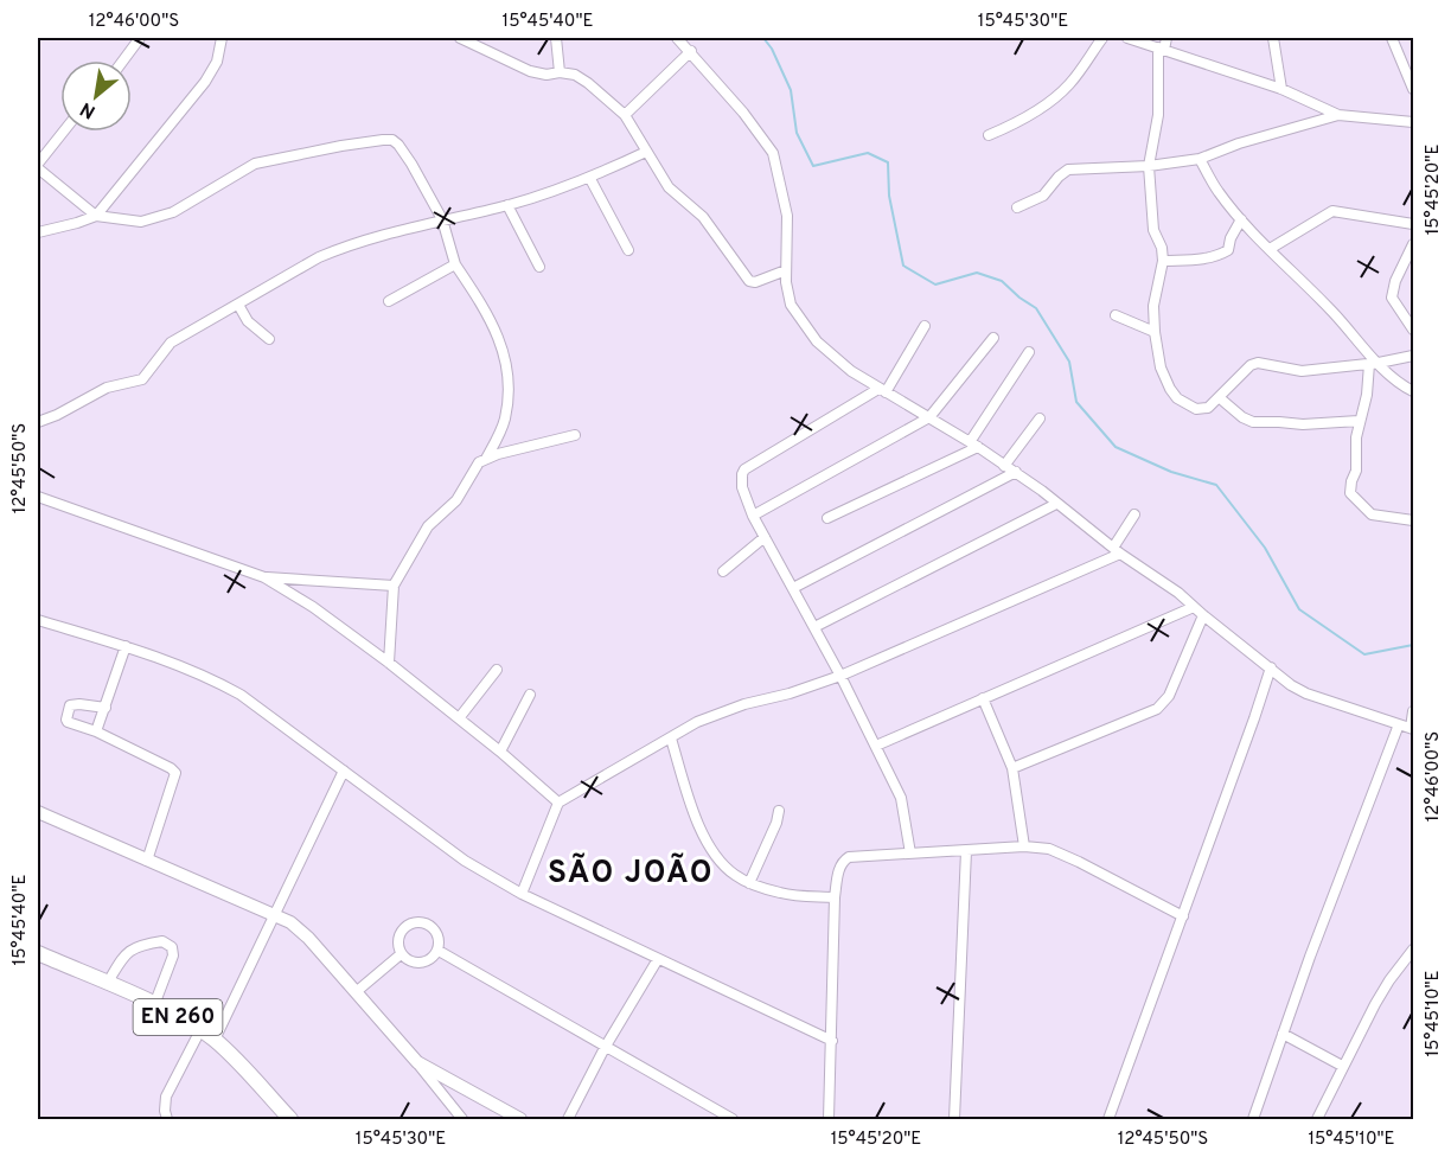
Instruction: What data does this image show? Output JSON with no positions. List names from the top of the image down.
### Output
{
  "streets": {
    "main road": ["EN 260"]
  },
  "districts": ["SÃO JOÃO"],
  "north": "bottom left",
  "coordinates": [
    "12°46'00\"S",
    "15°45'40\"E",
    "15°45'30\"E",
    "15°45'20\"E",
    "12°45'50\"S",
    "15°45'10\"E"
  ]
}
